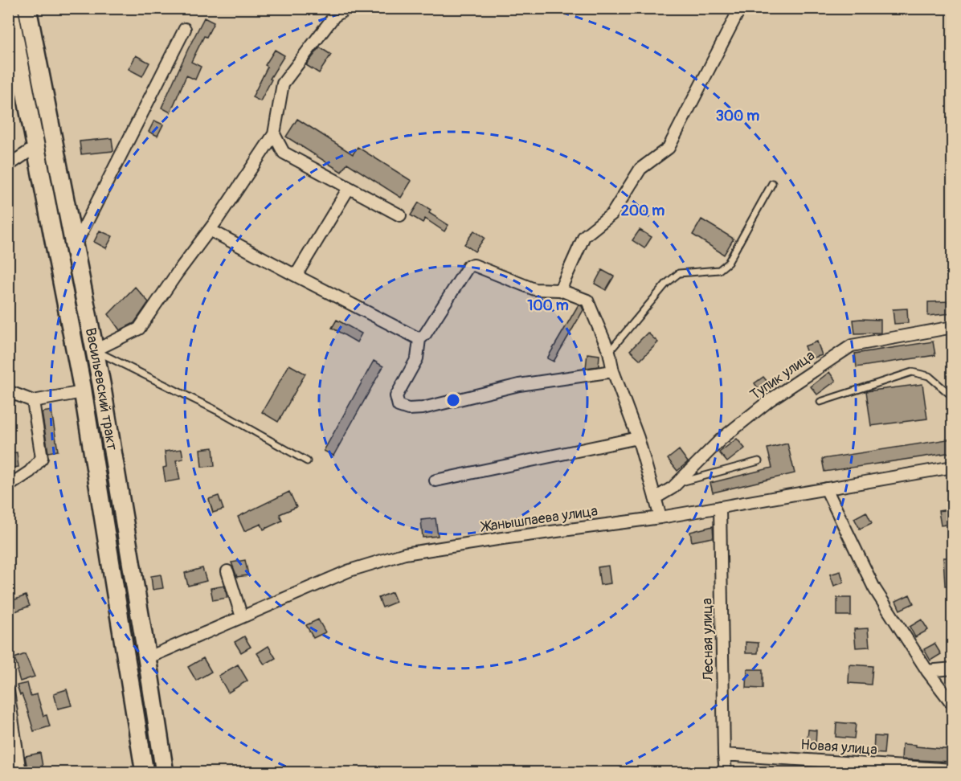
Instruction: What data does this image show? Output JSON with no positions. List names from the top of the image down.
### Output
{
  "streets": {
    "main road": ["Васильевский тракт"],
    "street": [
      "Тупик улица",
      "Жанышпаева улица",
      "Лесная улица",
      "Новая улица"
    ]
  },
  "crossings": [
    ["Васильевский тракт", "Жанышпаева улица"],
    ["Жанышпаева улица", "Лесная улица"],
    ["Лесная улица", "Новая улица"]
  ],
  "rings": ["300 m", "200 m", "100 m"]
}
